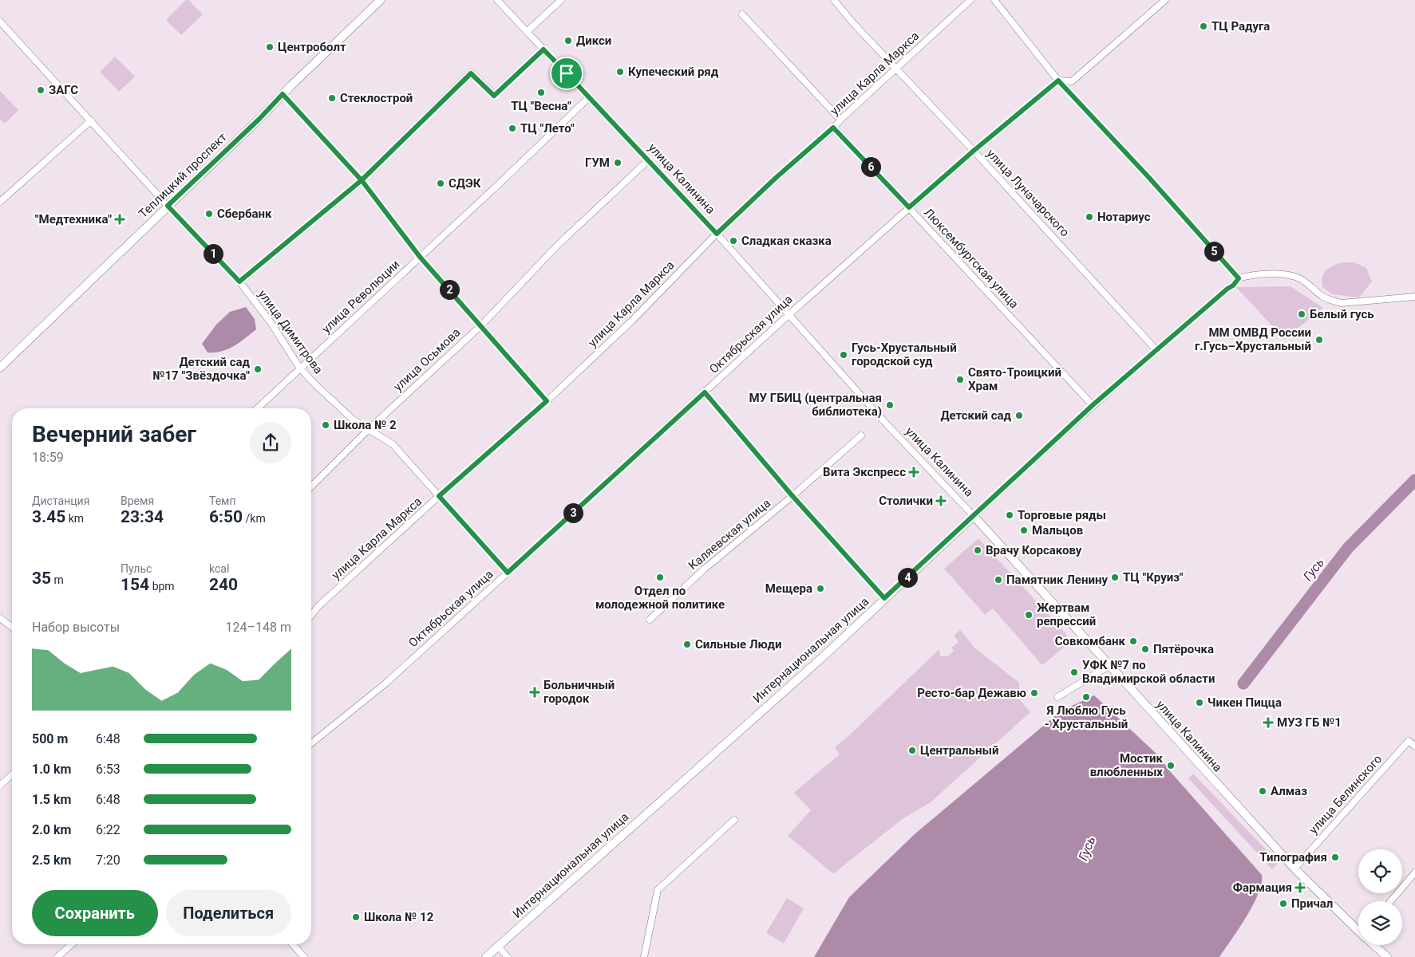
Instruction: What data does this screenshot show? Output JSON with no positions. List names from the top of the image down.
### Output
{
  "streets": {
    "main road": ["Теплицкий проспект", "улица Калинина", "Интернациональная улица"],
    "street": [
      "улица Карла Маркса",
      "улица Луначарского",
      "Люксембургская улица",
      "улица Революции",
      "улица Димитрова",
      "Октябрьская улица",
      "улица Осьмова",
      "Каляевская улица",
      "улица Белинского"
    ]
  },
  "crossings": [
    ["улица Карла Маркса", "улица Калинина"],
    ["улица Карла Маркса", "улица Луначарского"],
    ["улица Карла Маркса", "Люксембургская улица"],
    ["улица Карла Маркса", "улица Димитрова"],
    ["Теплицкий проспект", "улица Димитрова"],
    ["улица Калинина", "улица Революции"],
    ["улица Калинина", "Октябрьская улица"],
    ["улица Калинина", "улица Осьмова"],
    ["улица Калинина", "Интернациональная улица"],
    ["улица Калинина", "улица Белинского"],
    ["улица Луначарского", "Октябрьская улица"],
    ["улица Луначарского", "Интернациональная улица"],
    ["Люксембургская улица", "Октябрьская улица"],
    ["Люксембургская улица", "Интернациональная улица"],
    ["улица Революции", "улица Димитрова"],
    ["улица Димитрова", "Октябрьская улица"],
    ["улица Димитрова", "улица Осьмова"]
  ],
  "water": ["Гусь"],
  "places": {
    "other": [
      "ТЦ Радуга",
      "Дикси",
      "Центроболт",
      "Купеческий ряд",
      "ЗАГС",
      "ТЦ \"Весна\"",
      "Стеклострой",
      "ТЦ \"Лето\"",
      "ГУМ",
      "СДЭК",
      "Сбербанк",
      "Нотариус",
      "Сладкая сказка",
      "Белый гусь",
      "ММ ОМВД России г.Гусь–Хрустальный",
      "Гусь-Хрустальный городской суд",
      "Детский сад №17 \"Звёздочка\"",
      "Свято-Троицкий Храм",
      "МУ ГБИЦ (центральная библиотека)",
      "Детский сад",
      "Школа № 2",
      "Торговые ряды",
      "Мальцов",
      "Врачу Корсакову",
      "Отдел по молодежной политике",
      "ТЦ \"Круиз\"",
      "Памятник Ленину",
      "Мещера",
      "Жертвам репрессий",
      "Совкомбанк",
      "Сильные Люди",
      "Пятёрочка",
      "УФК №7 по Владимирской области",
      "Ресто-бар Дежавю",
      "Я Люблю Гусь - Хрустальный",
      "Чикен Пицца",
      "Центральный",
      "Мостик влюбленных",
      "Алмаз",
      "Типография",
      "Причал",
      "Школа № 12"
    ],
    "health": [
      "\"Медтехника\"",
      "Вита Экспресс",
      "Столички",
      "Больничный городок",
      "МУЗ ГБ №1",
      "Фармация"
    ]
  },
  "page": {
    "pins": [
      "6",
      "5",
      "1",
      "2",
      "3",
      "4"
    ],
    "heading": ["Вечерний забег", "18:59"],
    "stats": [
      ["Дистанция", "3.45 km"],
      ["Время", "23:34"],
      ["Темп", "6:50 /km"],
      ["35 m"],
      ["Пульс", "154 bpm"],
      ["kcal", "240"]
    ],
    "chart": ["Набор высоты", "124–148 m"],
    "list": [
      {
        "name": "500 m",
        "note": "6:48"
      },
      {
        "name": "1.0 km",
        "note": "6:53"
      },
      {
        "name": "1.5 km",
        "note": "6:48"
      },
      {
        "name": "2.0 km",
        "note": "6:22"
      },
      {
        "name": "2.5 km",
        "note": "7:20"
      }
    ],
    "buttons": ["Сохранить", "Поделиться"]
  }
}
